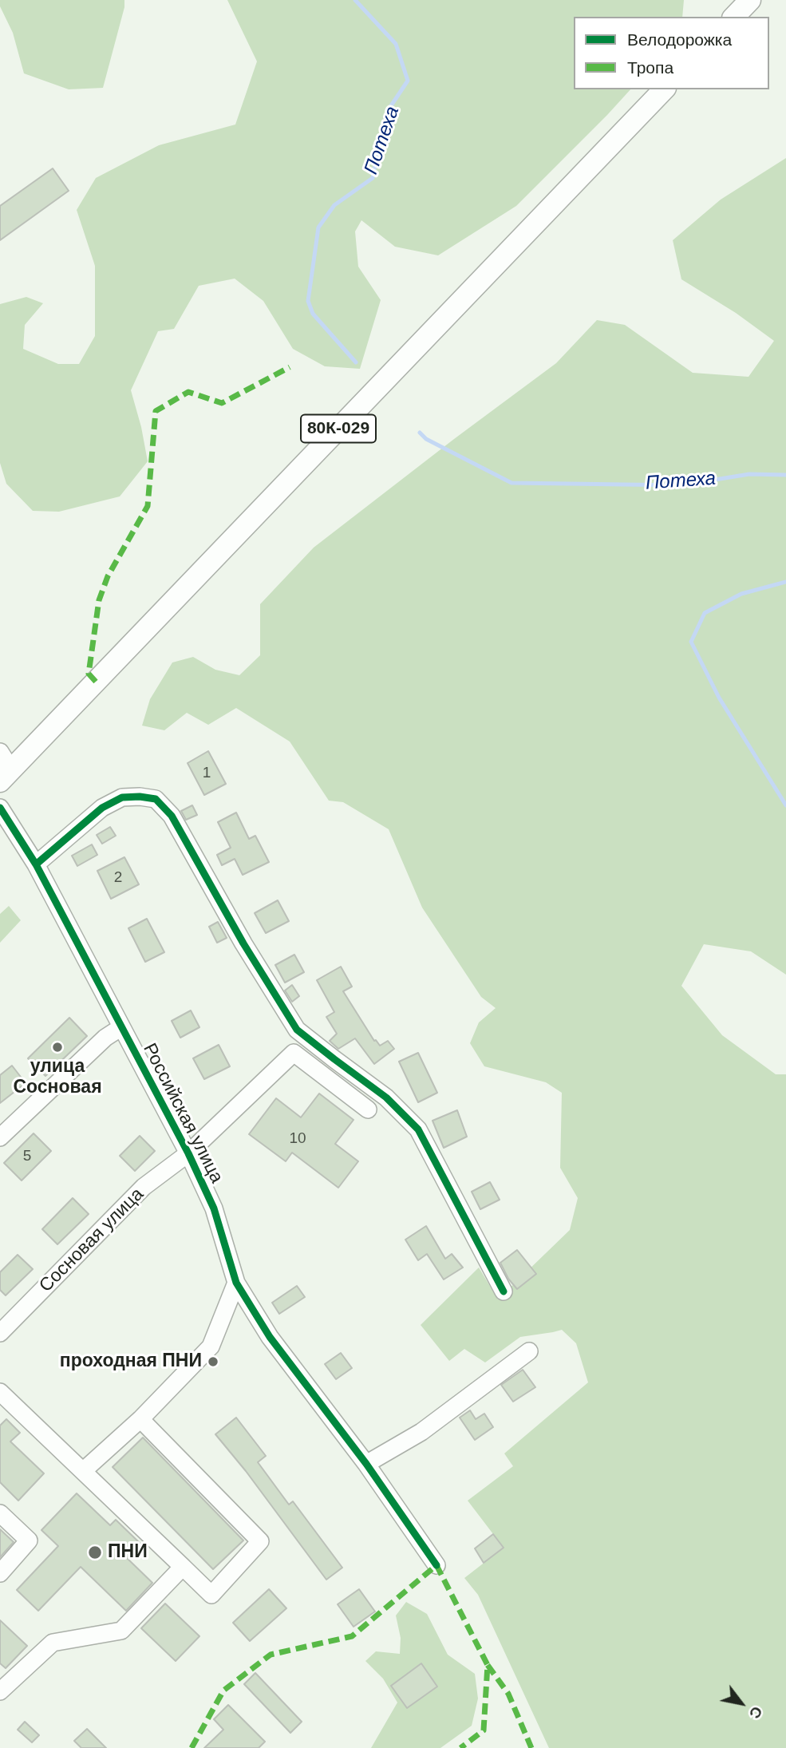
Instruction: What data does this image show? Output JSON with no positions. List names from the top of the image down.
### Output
{
  "streets": {
    "main road": ["80К-029"],
    "street": ["Российская улица", "Сосновая улица"]
  },
  "crossings": [
    ["Российская улица", "Сосновая улица"]
  ],
  "water": ["Потеха"],
  "places": ["улица Сосновая", "проходная ПНИ", "ПНИ"],
  "house_numbers": [
    "1",
    "2",
    "10",
    "5"
  ],
  "legend": ["Велодорожка", "Тропа"],
  "north": "bottom right"
}
